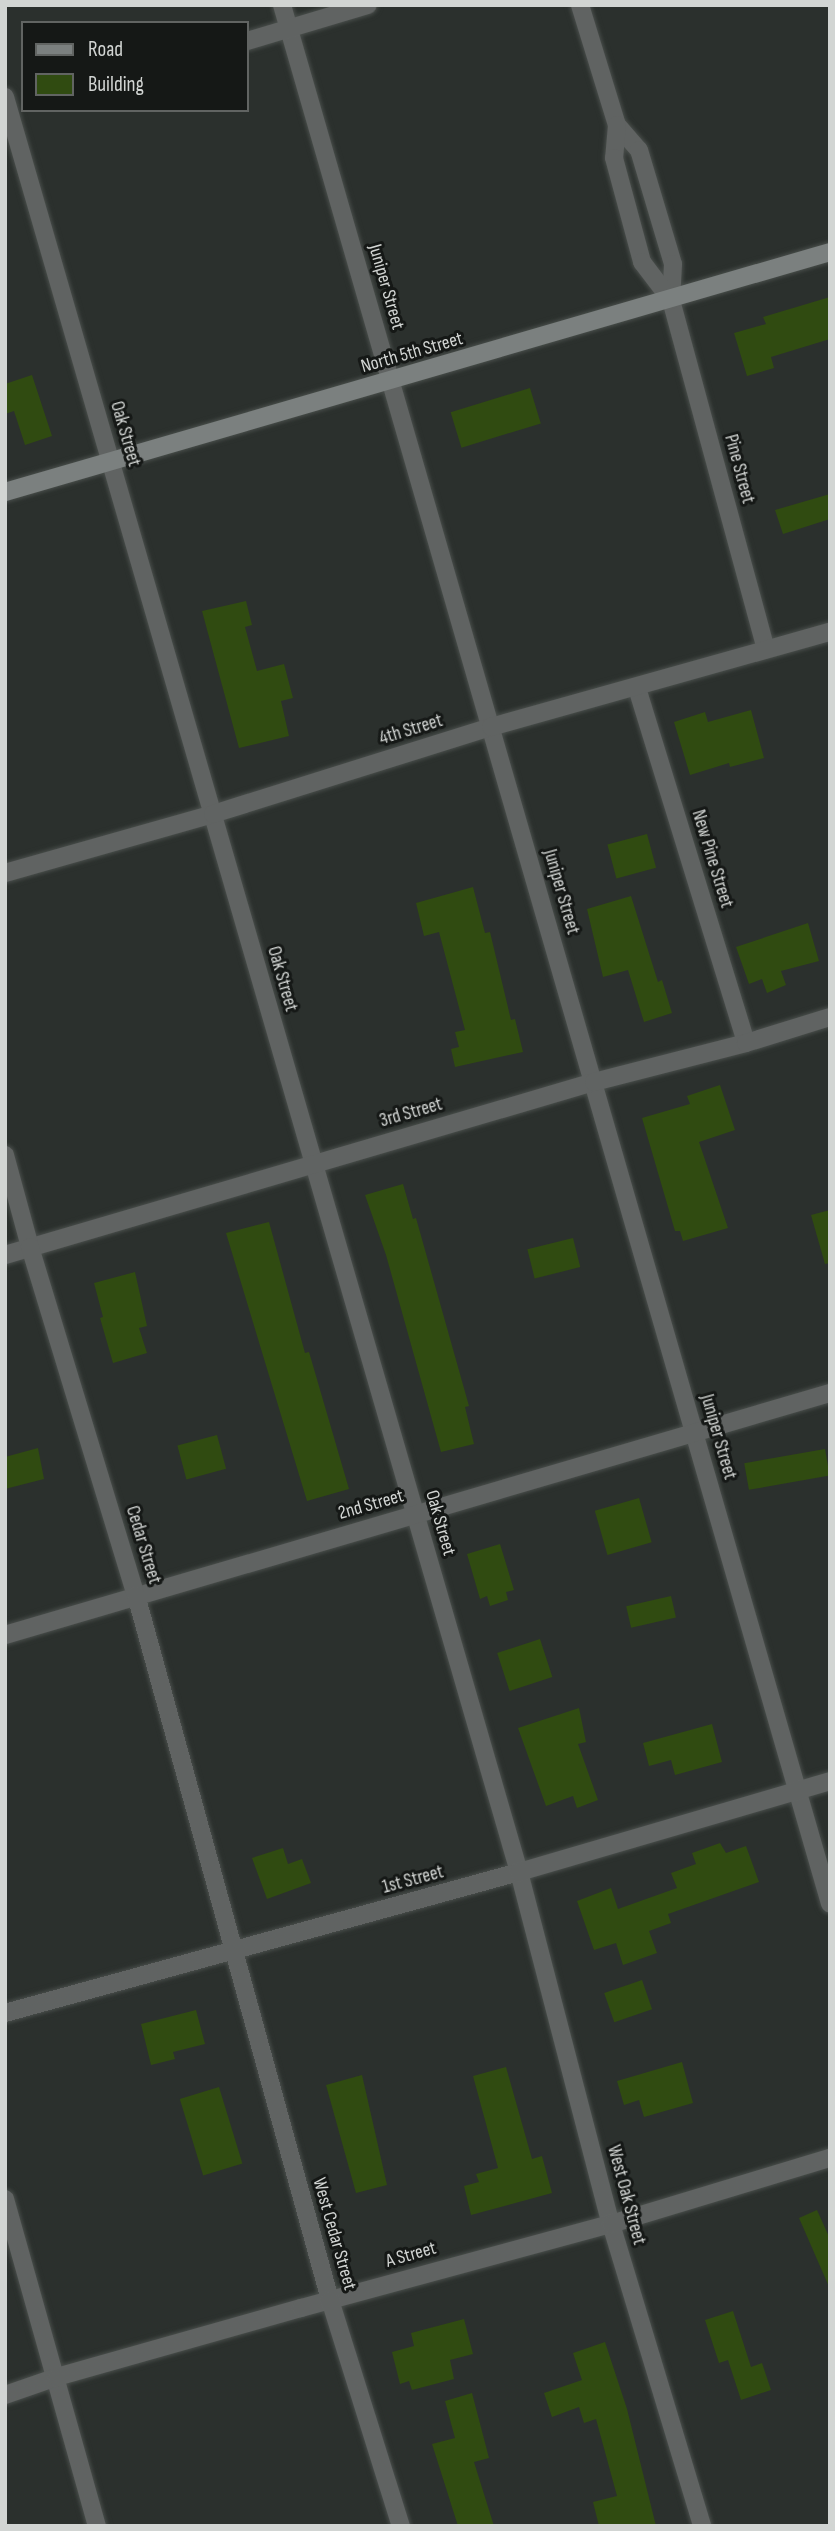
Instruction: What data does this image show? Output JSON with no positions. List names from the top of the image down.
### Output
{
  "streets": {
    "main road": ["North 5th Street"],
    "street": [
      "Juniper Street",
      "Oak Street",
      "Pine Street",
      "4th Street",
      "New Pine Street",
      "3rd Street",
      "2nd Street",
      "Cedar Street",
      "1st Street",
      "West Oak Street",
      "West Cedar Street",
      "A Street"
    ]
  },
  "crossings": [
    ["Juniper Street", "North 5th Street"],
    ["Juniper Street", "4th Street"],
    ["Juniper Street", "3rd Street"],
    ["Juniper Street", "2nd Street"],
    ["Juniper Street", "1st Street"],
    ["North 5th Street", "Oak Street"],
    ["North 5th Street", "Pine Street"],
    ["Oak Street", "4th Street"],
    ["Oak Street", "3rd Street"],
    ["Oak Street", "2nd Street"],
    ["Oak Street", "1st Street"],
    ["Oak Street", "West Oak Street"],
    ["Pine Street", "4th Street"],
    ["4th Street", "New Pine Street"],
    ["New Pine Street", "3rd Street"],
    ["3rd Street", "Cedar Street"],
    ["2nd Street", "Cedar Street"],
    ["Cedar Street", "1st Street"],
    ["Cedar Street", "West Cedar Street"],
    ["1st Street", "West Oak Street"],
    ["1st Street", "West Cedar Street"],
    ["West Oak Street", "A Street"],
    ["West Cedar Street", "A Street"]
  ],
  "legend": ["Road", "Building"]
}
